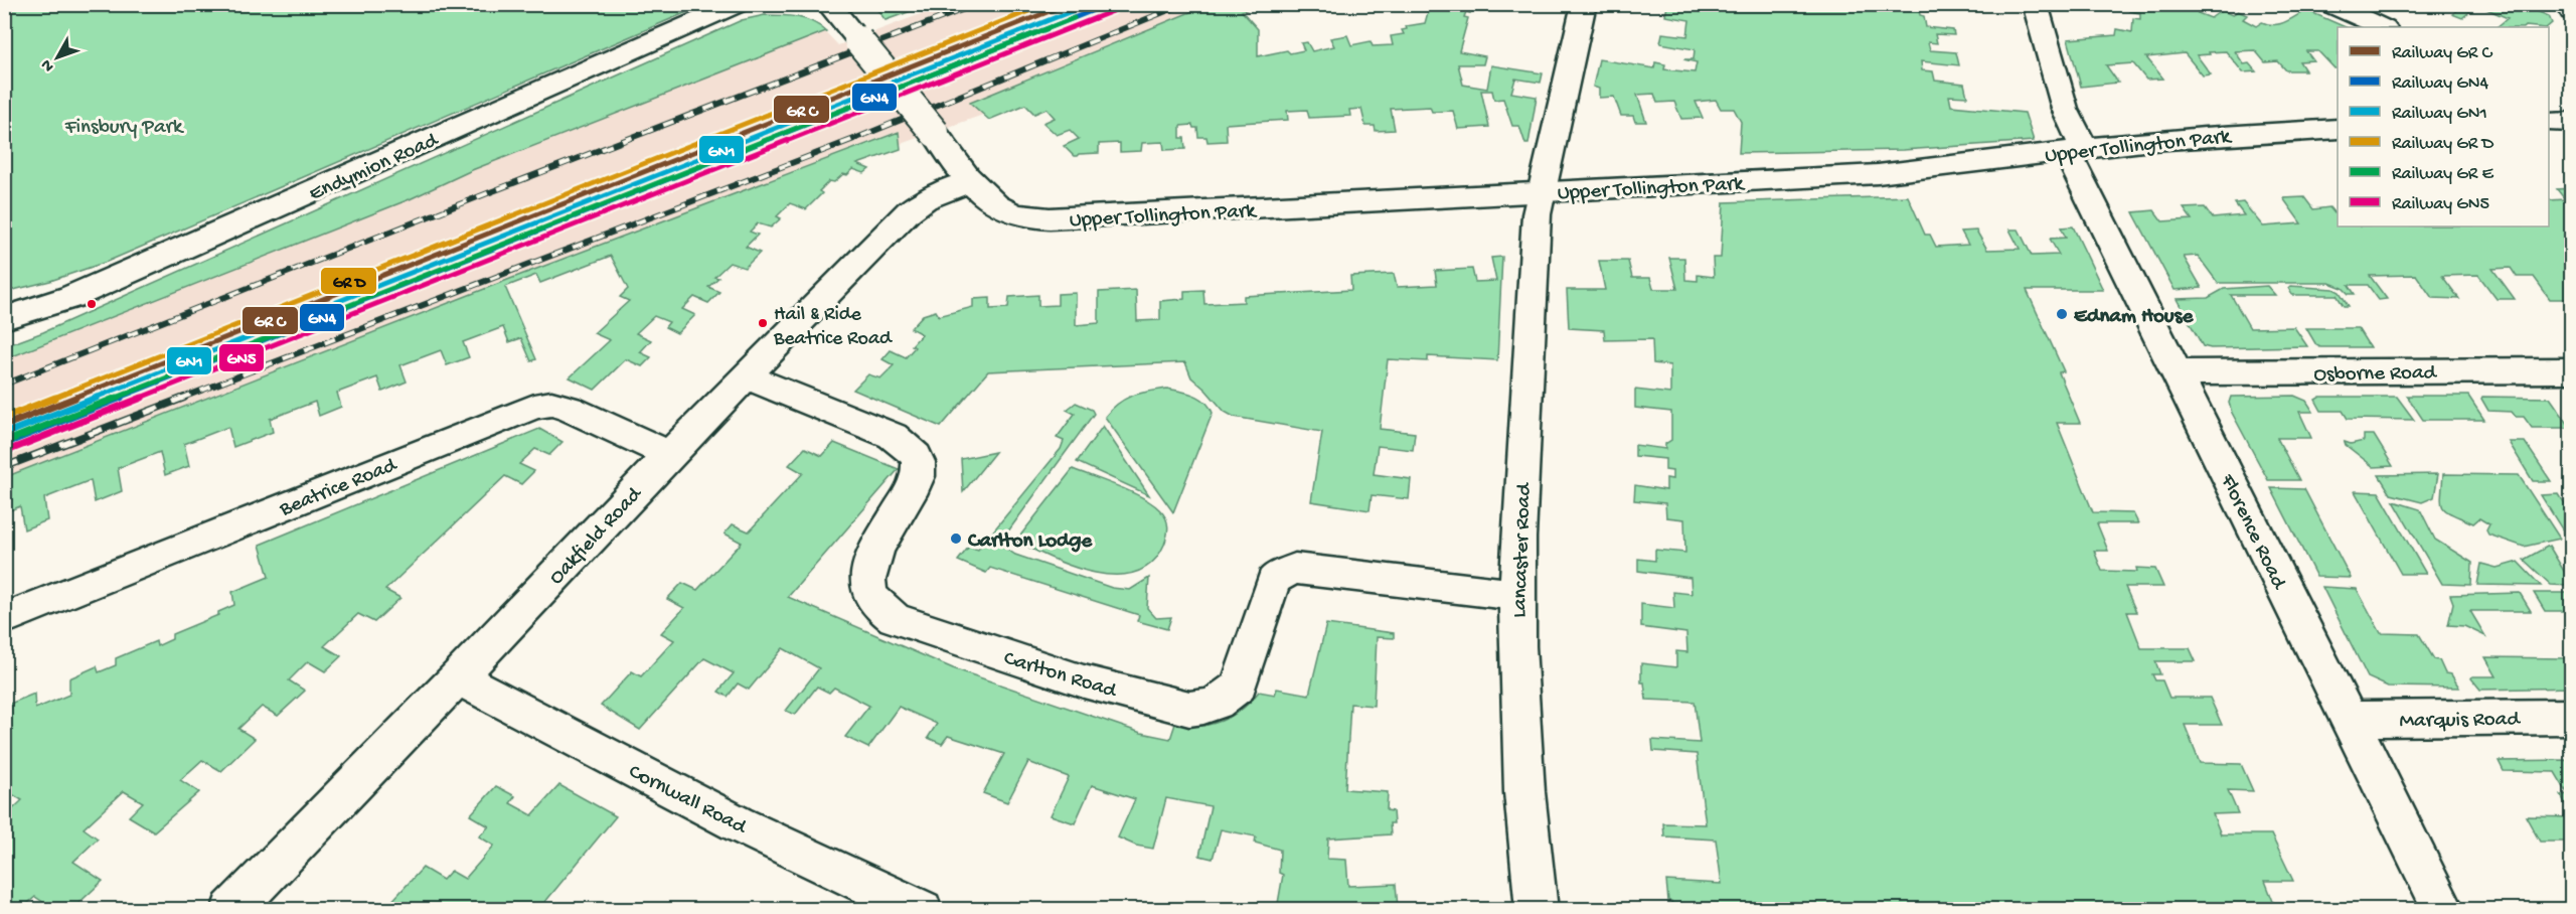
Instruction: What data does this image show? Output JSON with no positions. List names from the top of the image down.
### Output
{
  "streets": {
    "street": [
      "Upper Tollington Park",
      "Endymion Road",
      "Osborne Road",
      "Beatrice Road",
      "Florence Road",
      "Oakfield Road",
      "Lancaster Road",
      "Carlton Road",
      "Marquis Road",
      "Cornwall Road"
    ]
  },
  "crossings": [
    ["Upper Tollington Park", "Florence Road"],
    ["Upper Tollington Park", "Oakfield Road"],
    ["Upper Tollington Park", "Lancaster Road"],
    ["Osborne Road", "Florence Road"],
    ["Beatrice Road", "Oakfield Road"],
    ["Florence Road", "Marquis Road"],
    ["Oakfield Road", "Carlton Road"],
    ["Oakfield Road", "Cornwall Road"],
    ["Lancaster Road", "Carlton Road"]
  ],
  "parks": ["Finsbury Park"],
  "places": ["Ednam House", "Hail & Ride Beatrice Road", "Carlton Lodge"],
  "lines": ["rail line GN4", "rail line GN1", "rail line GN5"],
  "legend": [
    "Railway GR C",
    "Railway GN4",
    "Railway GN1",
    "Railway GR D",
    "Railway GR E",
    "Railway GN5"
  ],
  "north": "bottom left"
}
